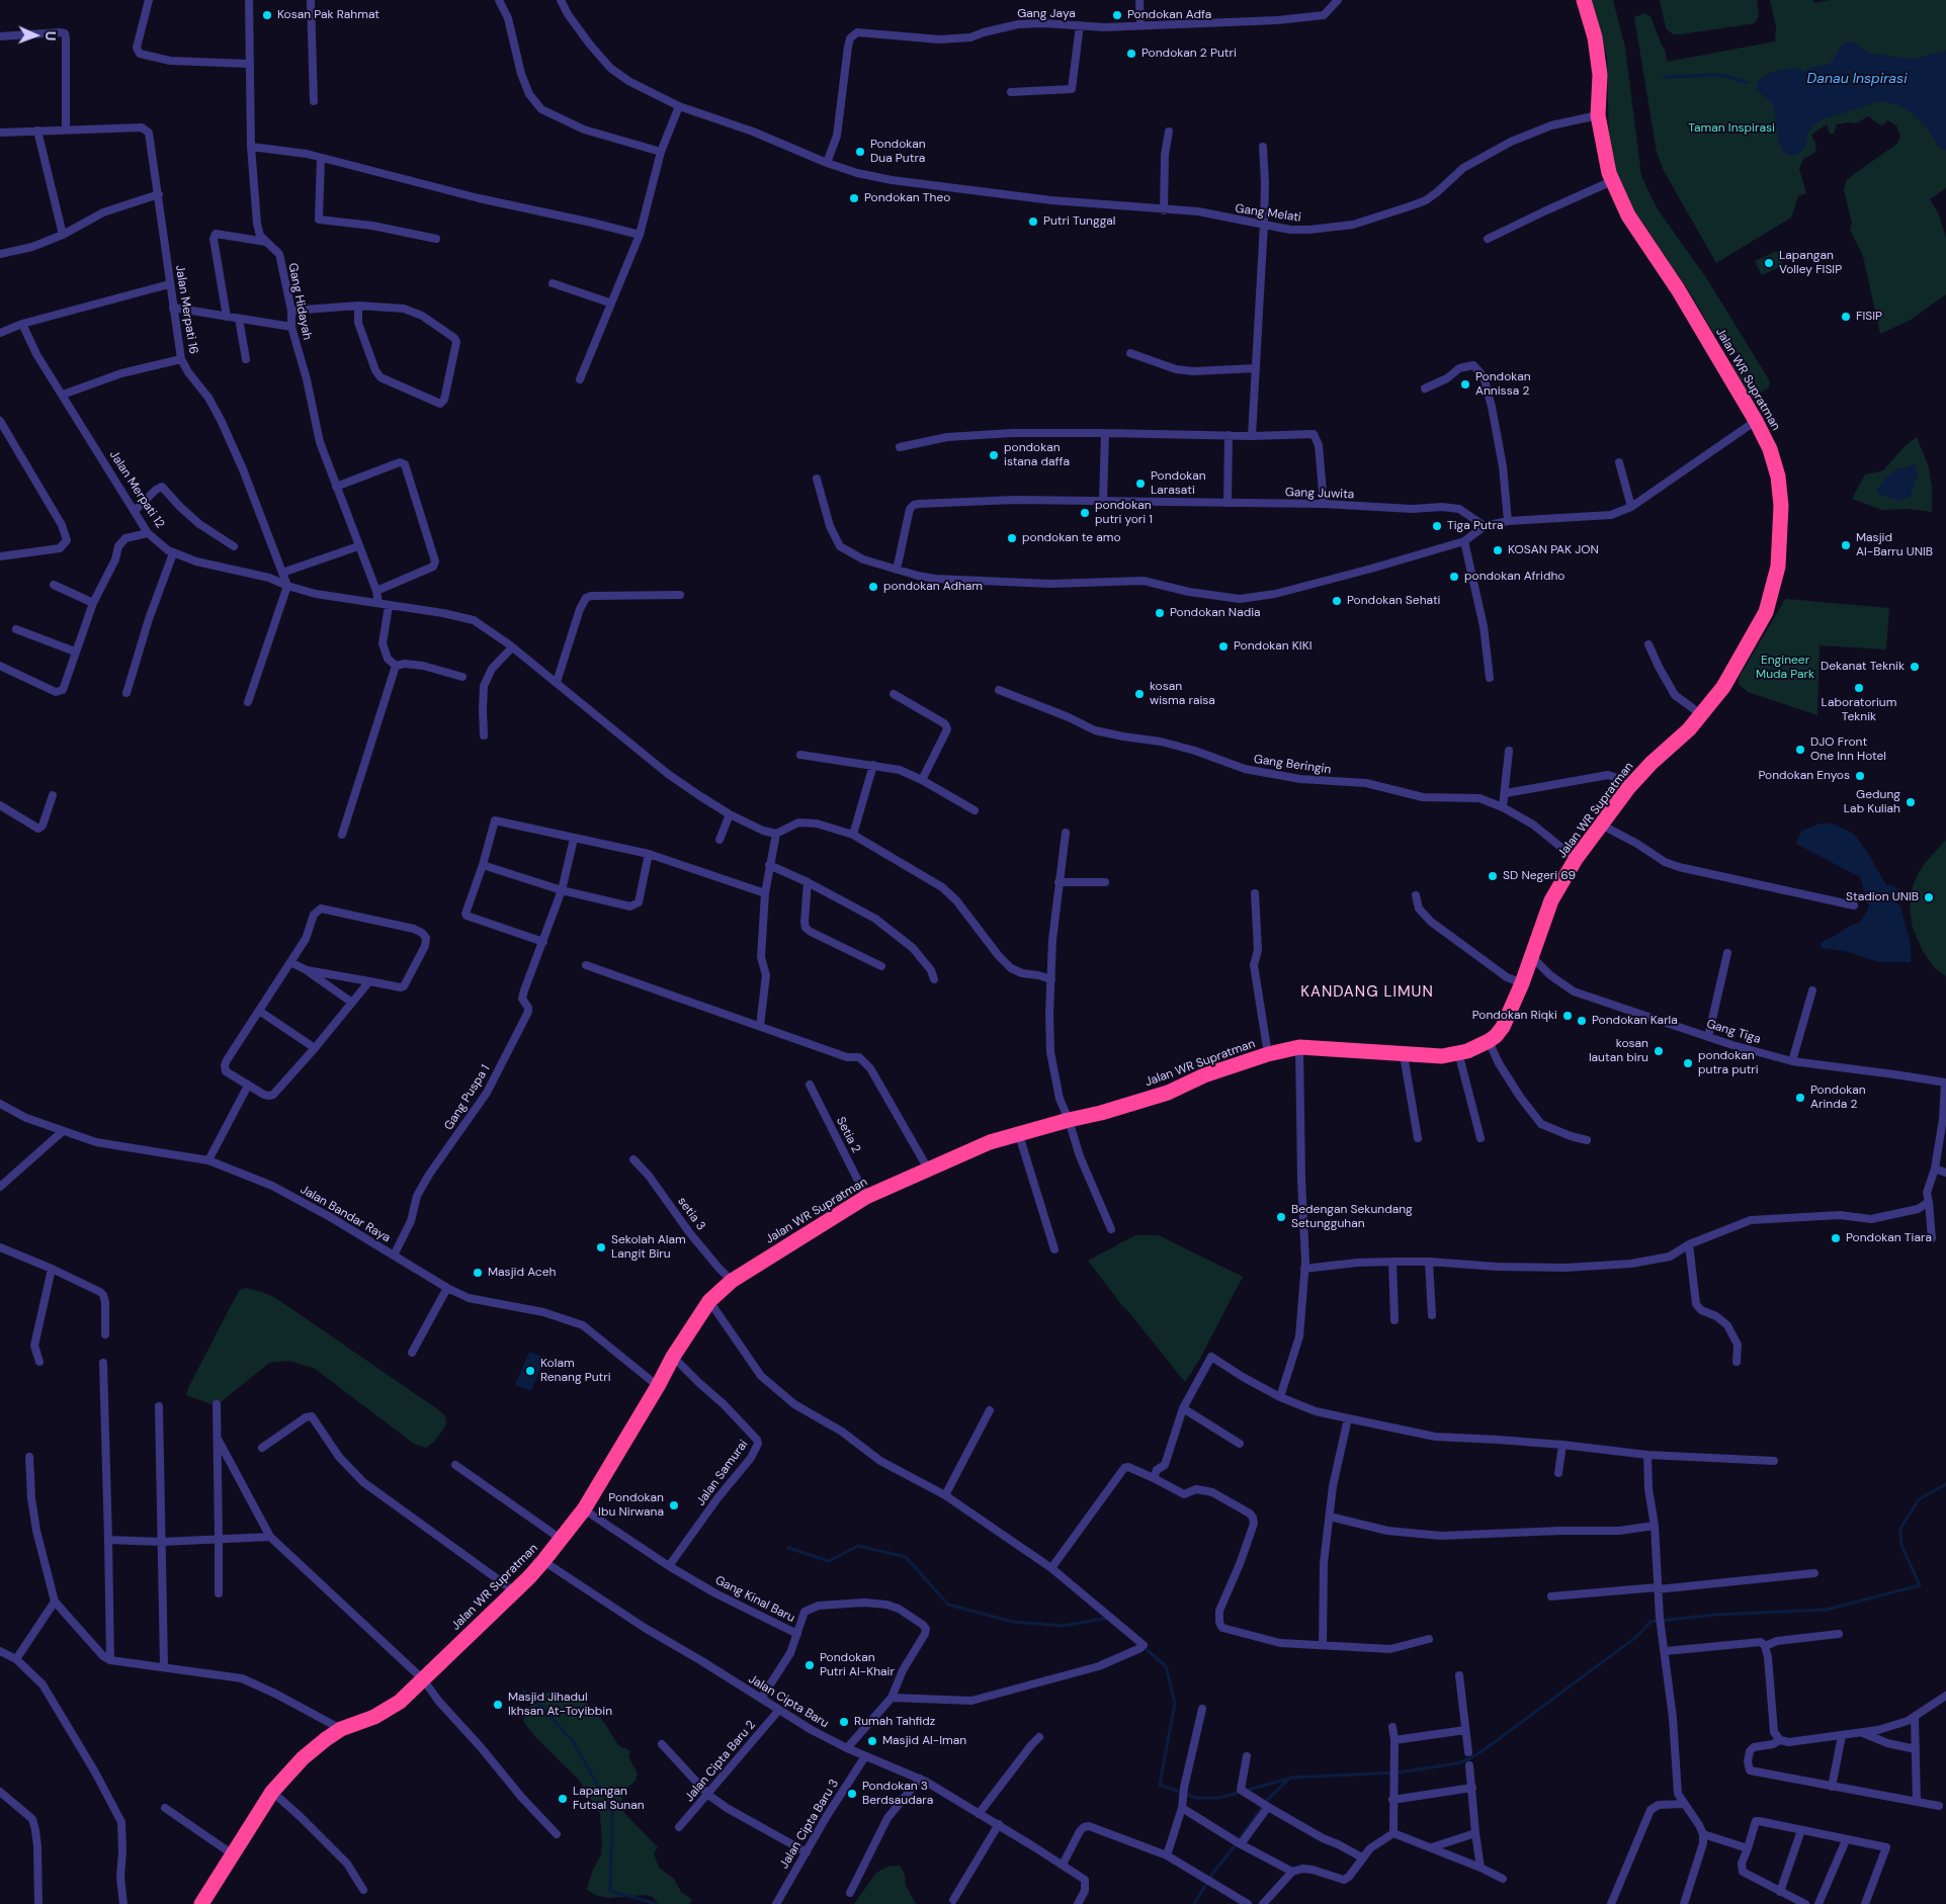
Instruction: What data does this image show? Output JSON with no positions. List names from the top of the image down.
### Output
{
  "streets": {
    "highway": ["Jalan WR Supratman"],
    "street": [
      "Gang Jaya",
      "Gang Melati",
      "Gang Hidayah",
      "Jalan Merpati 16",
      "Jalan Merpati 12",
      "Gang Juwita",
      "Gang Beringin",
      "Gang Tiga",
      "Gang Puspa 1",
      "Setia 2",
      "Jalan Bandar Raya",
      "setia 3",
      "Jalan Samurai",
      "Gang Kinal Baru",
      "Jalan Cipta Baru",
      "Jalan Cipta Baru 2",
      "Jalan Cipta Baru 3"
    ]
  },
  "crossings": [
    ["Gang Jaya", "Gang Melati"],
    ["Gang Melati", "Jalan WR Supratman"],
    ["Gang Hidayah", "Jalan Merpati 12"],
    ["Jalan Merpati 16", "Jalan Merpati 12"],
    ["Jalan WR Supratman", "Gang Beringin"],
    ["Jalan WR Supratman", "Gang Tiga"],
    ["Jalan WR Supratman", "Setia 2"],
    ["Jalan WR Supratman", "Jalan Bandar Raya"],
    ["Jalan WR Supratman", "setia 3"],
    ["Jalan WR Supratman", "Jalan Samurai"],
    ["Jalan WR Supratman", "Gang Kinal Baru"],
    ["Jalan WR Supratman", "Jalan Cipta Baru"],
    ["Gang Puspa 1", "Jalan Bandar Raya"],
    ["Jalan Samurai", "Gang Kinal Baru"],
    ["Gang Kinal Baru", "Jalan Cipta Baru"],
    ["Jalan Cipta Baru", "Jalan Cipta Baru 2"],
    ["Jalan Cipta Baru", "Jalan Cipta Baru 3"]
  ],
  "districts": ["KANDANG LIMUN"],
  "water": ["Danau Inspirasi"],
  "parks": ["Taman Inspirasi", "Engineer Muda Park"],
  "places": [
    "Kosan Pak Rahmat",
    "Pondokan Adfa",
    "Pondokan 2 Putri",
    "Pondokan Dua Putra",
    "Pondokan Theo",
    "Putri Tunggal",
    "Lapangan Volley FISIP",
    "FISIP",
    "Pondokan Annissa 2",
    "pondokan istana daffa",
    "Pondokan Larasati",
    "pondokan putri yori 1",
    "Tiga Putra",
    "pondokan te amo",
    "Masjid Al-Barru UNIB",
    "KOSAN PAK JON",
    "pondokan Afridho",
    "pondokan Adham",
    "Pondokan Sehati",
    "Pondokan Nadia",
    "Pondokan KIKI",
    "Dekanat Teknik",
    "Laboratorium Teknik",
    "kosan wisma raisa",
    "DJO Front One Inn Hotel",
    "Pondokan Enyos",
    "Gedung Lab Kuliah",
    "SD Negeri 69",
    "Stadion UNIB",
    "Pondokan Riqki",
    "Pondokan Karla",
    "kosan lautan biru",
    "pondokan putra putri",
    "Pondokan Arinda 2",
    "Bedengan Sekundang Setungguhan",
    "Pondokan Tiara",
    "Sekolah Alam Langit Biru",
    "Masjid Aceh",
    "Kolam Renang Putri",
    "Pondokan Ibu Nirwana",
    "Pondokan Putri Al-Khair",
    "Masjid Jihadul Ikhsan At-Toyibbin",
    "Rumah Tahfidz",
    "Masjid Al-Iman",
    "Pondokan 3 Berdsaudara",
    "Lapangan Futsal Sunan"
  ],
  "north": "right"
}
